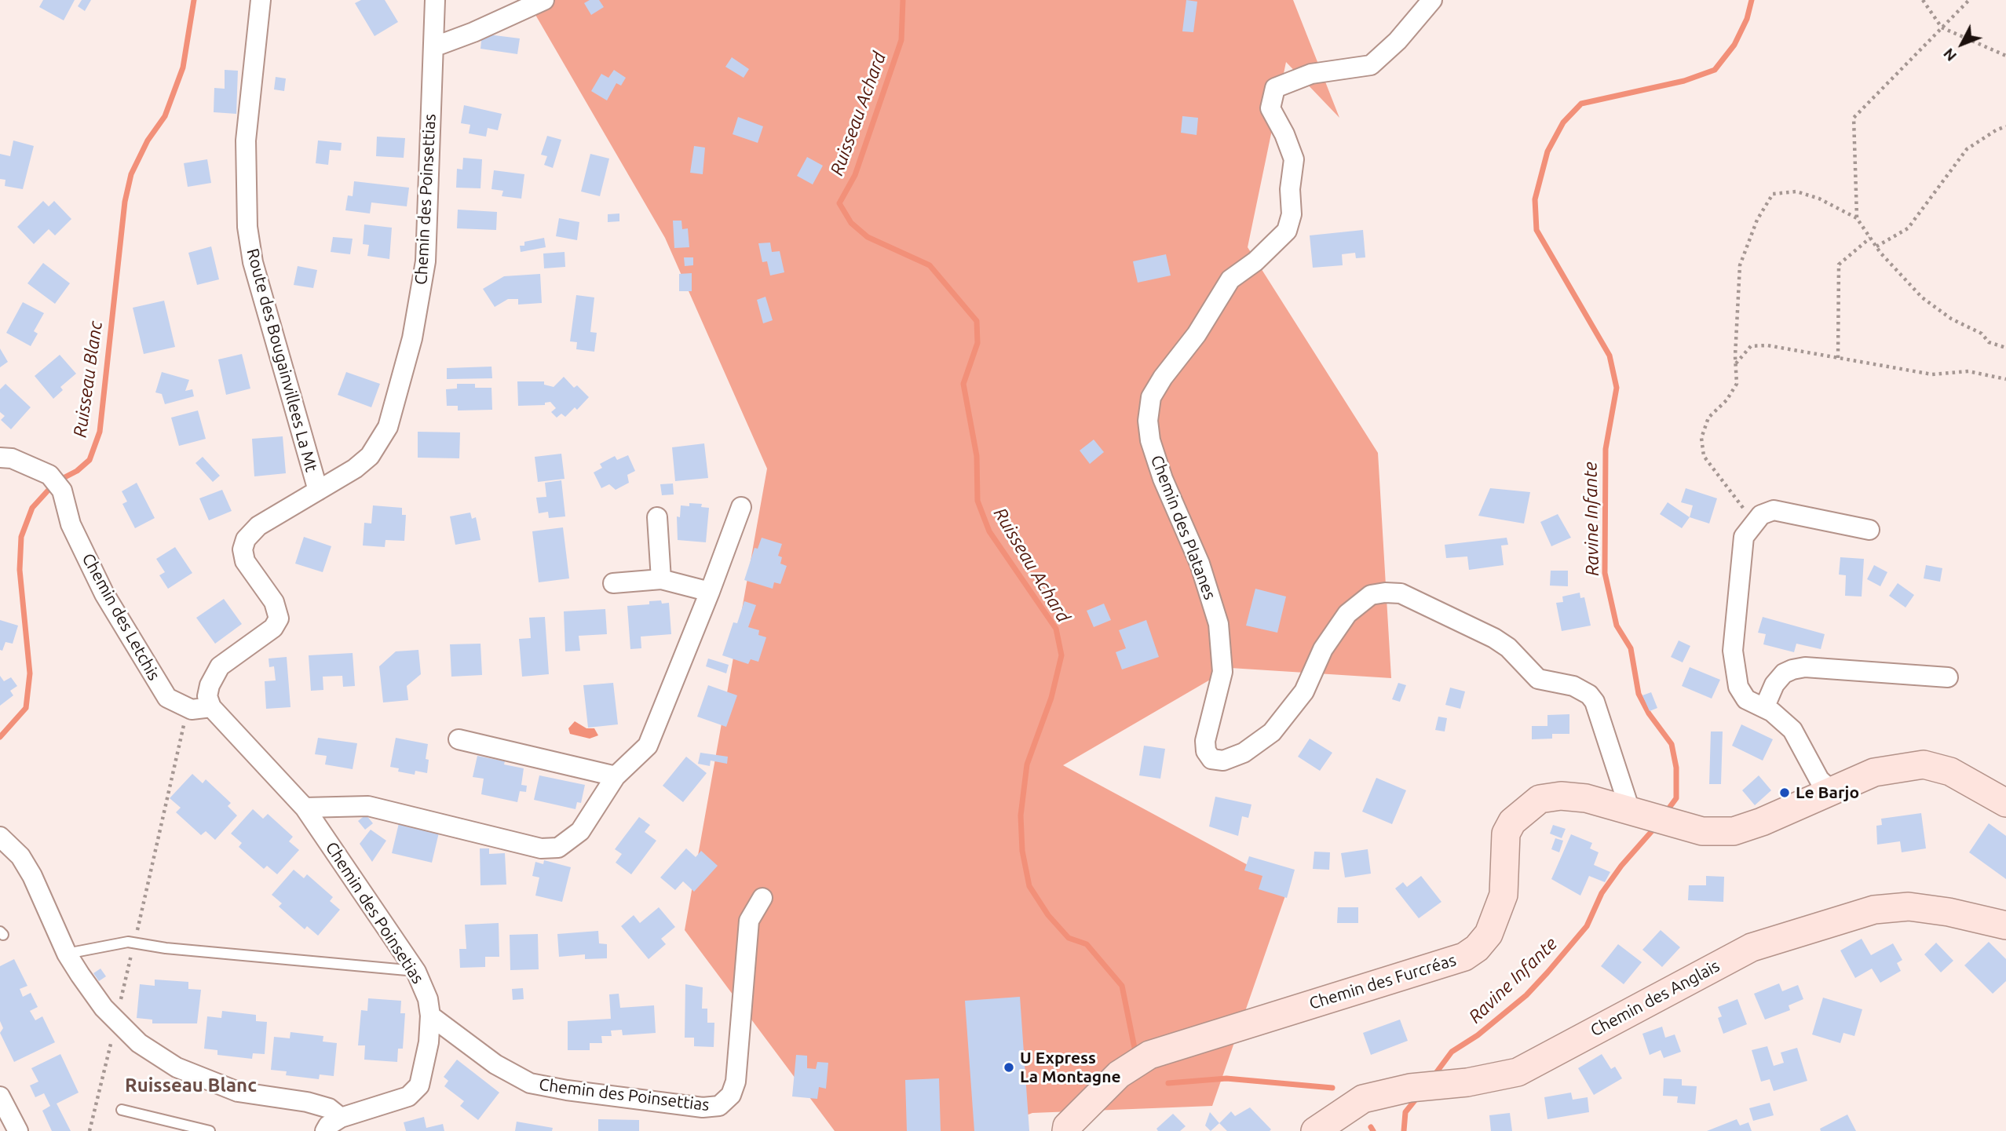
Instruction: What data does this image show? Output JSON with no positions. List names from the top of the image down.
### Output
{
  "streets": {
    "street": [
      "Chemin des Poinsettias",
      "Route des Bougainvillees La Mt",
      "Chemin des Platanes",
      "Chemin des Letchis",
      "Chemin des Poinsetias",
      "Chemin des Furcréas",
      "Chemin des Anglais"
    ]
  },
  "crossings": [
    ["Chemin des Poinsettias", "Route des Bougainvillees La Mt"],
    ["Chemin des Poinsettias", "Chemin des Poinsetias"],
    ["Chemin des Platanes", "Chemin des Furcréas"]
  ],
  "districts": ["Ruisseau Blanc"],
  "water": ["Ruisseau Achard", "Ruisseau Blanc", "Ravine Infante"],
  "places": ["Le Barjo", "U Express La Montagne"],
  "north": "bottom left"
}
